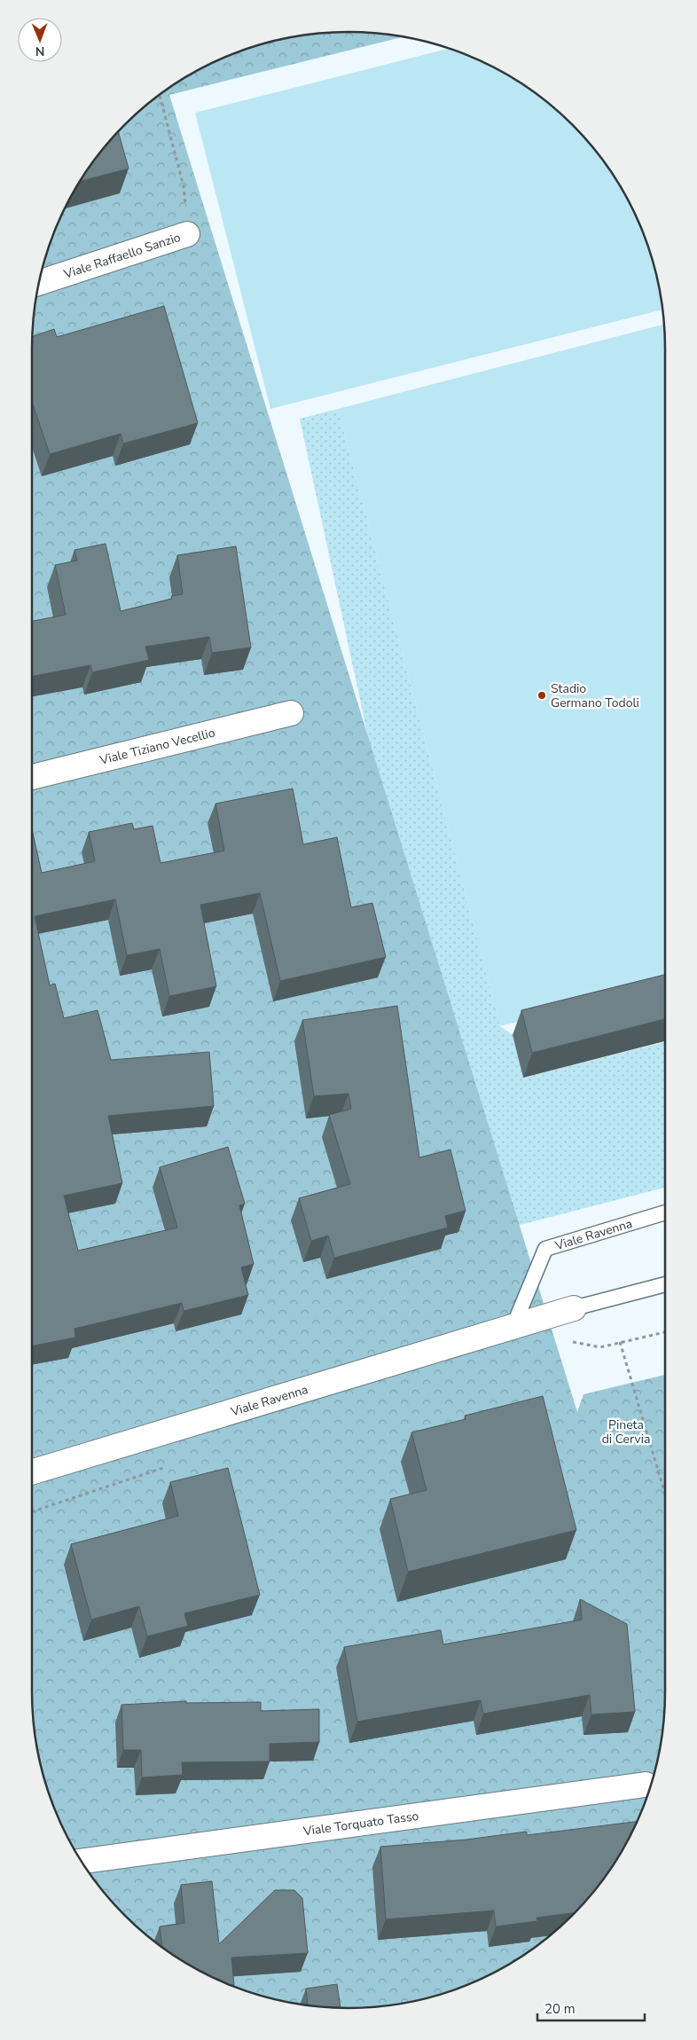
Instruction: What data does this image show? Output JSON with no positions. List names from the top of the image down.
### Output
{
  "streets": {
    "street": [
      "Viale Raffaello Sanzio",
      "Viale Tiziano Vecellio",
      "Viale Ravenna",
      "Viale Torquato Tasso"
    ]
  },
  "parks": ["Pineta di Cervia"],
  "places": ["Stadio Germano Todoli"],
  "scale_bar": "20 m",
  "north": "bottom"
}
